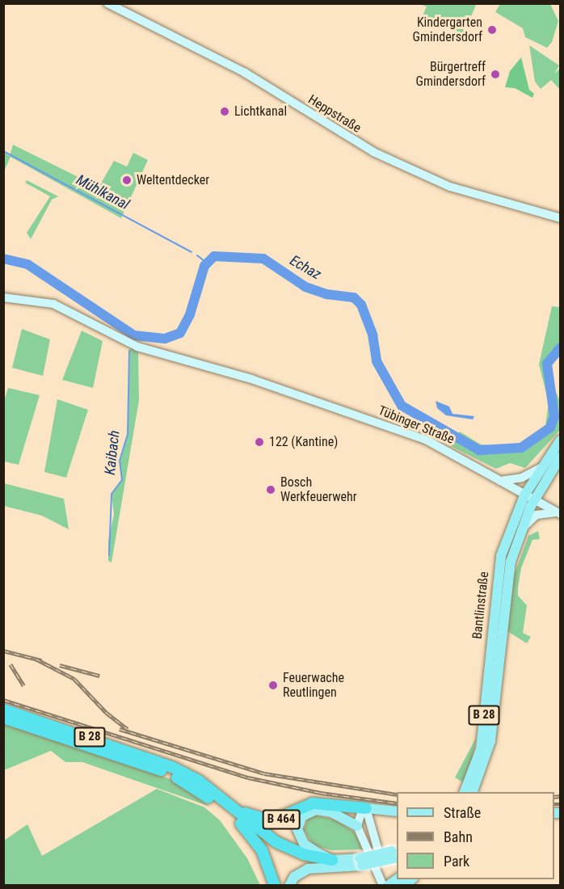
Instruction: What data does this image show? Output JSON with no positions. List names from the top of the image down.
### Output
{
  "streets": {
    "highway": ["B 28", "B 464"],
    "main road": ["Bantlinstraße"],
    "street": ["Heppstraße", "Tübinger Straße"]
  },
  "crossings": [
    ["Tübinger Straße", "Bantlinstraße"],
    ["B 28", "B 464"]
  ],
  "water": ["Mühlkanal", "Echaz", "Kaibach"],
  "places": [
    "Kindergarten Gmindersdorf",
    "Bürgertreff Gmindersdorf",
    "Lichtkanal",
    "Weltentdecker",
    "122 (Kantine)",
    "Bosch Werkfeuerwehr",
    "Feuerwache Reutlingen"
  ],
  "legend": ["Straße", "Bahn", "Park"]
}
